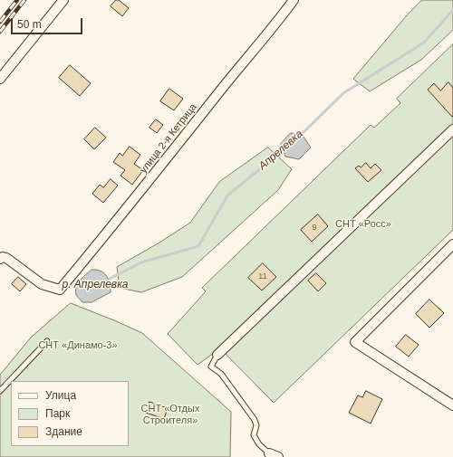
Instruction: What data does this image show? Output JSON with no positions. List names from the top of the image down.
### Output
{
  "streets": {
    "street": ["улица 2-я Кетрица"]
  },
  "water": ["Апрелевка", "р. Апрелевка"],
  "parks": ["СНТ «Росс»", "СНТ «Динамо-3»", "СНТ «Отдых Строителя»"],
  "house_numbers": ["9", "11"],
  "legend": ["Улица", "Парк", "Здание"],
  "scale_bar": "50 m"
}
